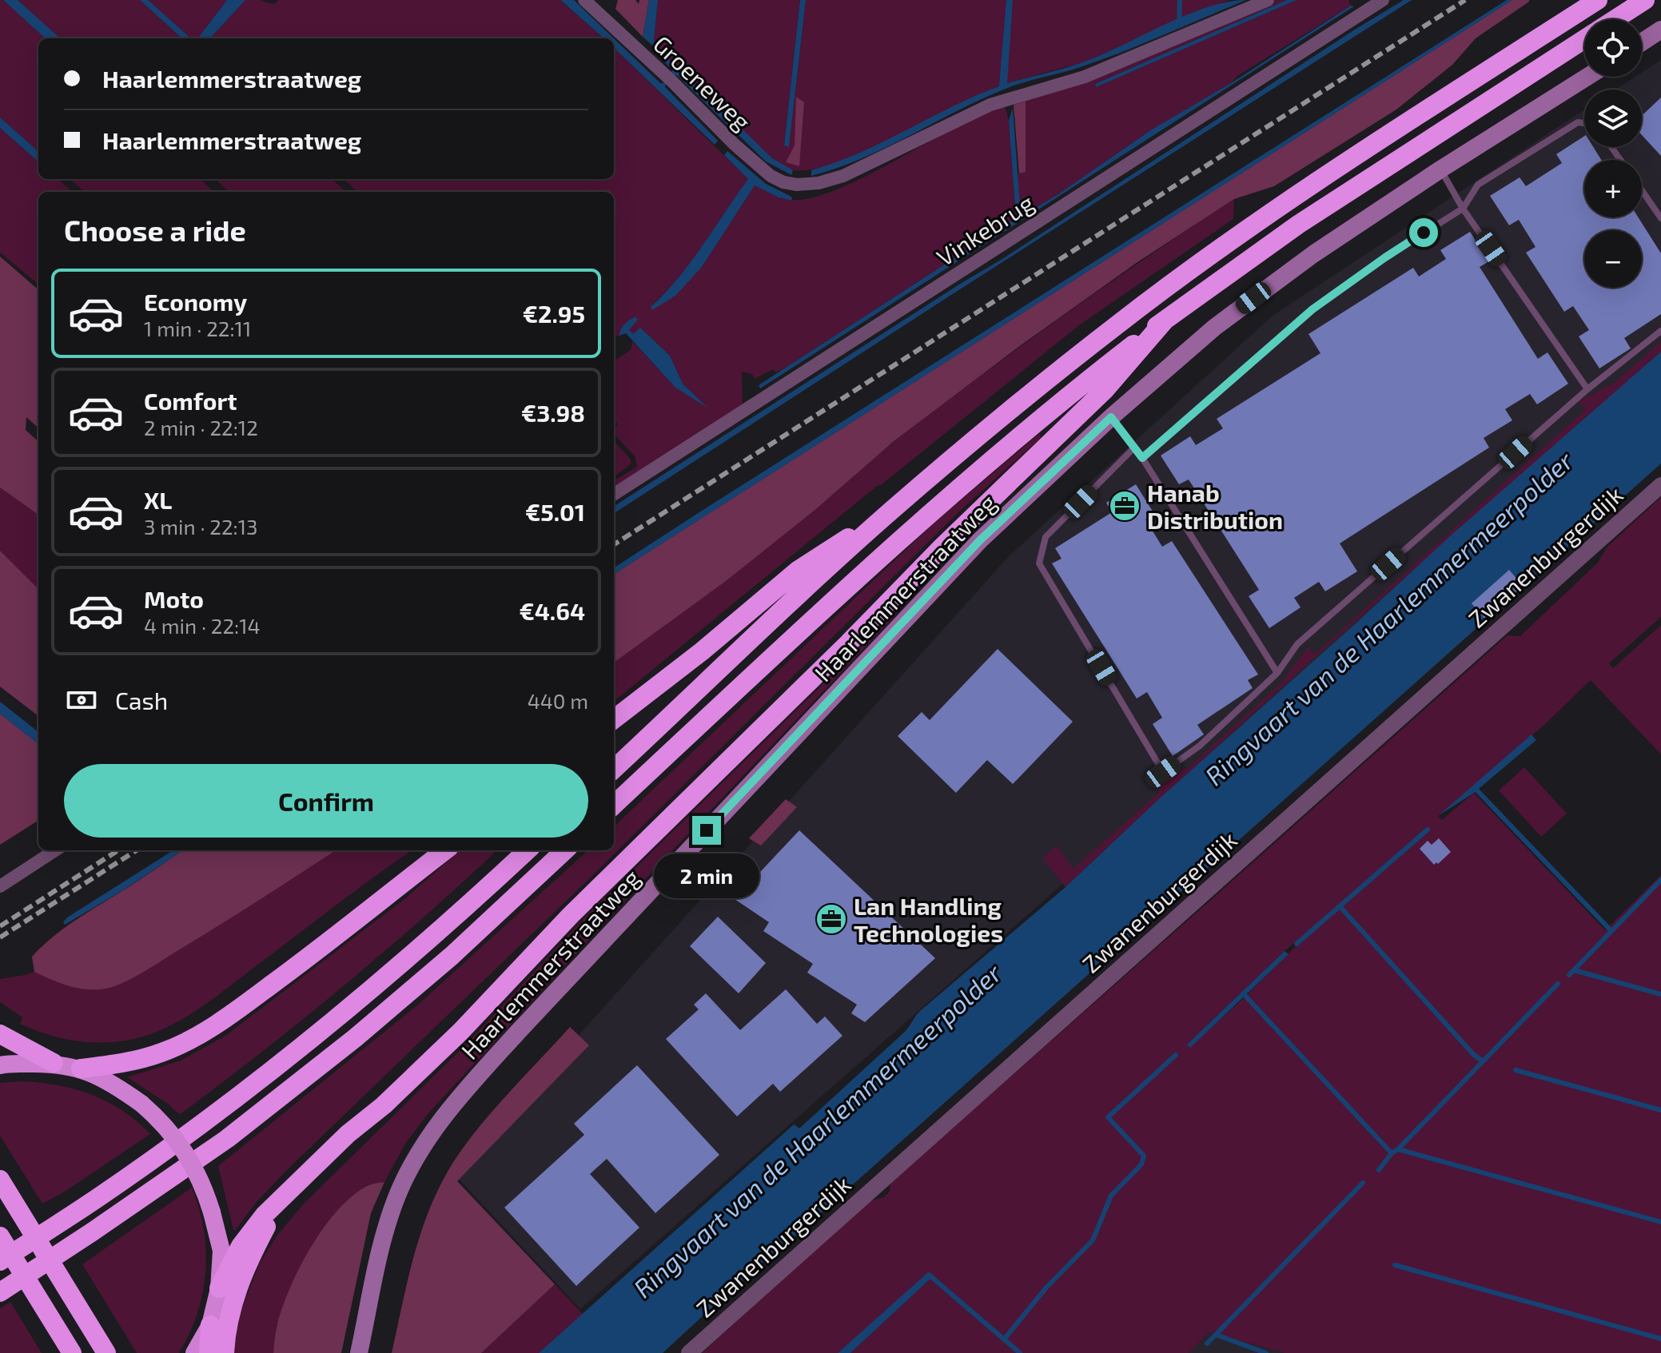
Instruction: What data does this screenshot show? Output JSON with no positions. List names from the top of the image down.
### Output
{
  "streets": {
    "main road": ["Haarlemmerstraatweg"],
    "street": ["Groeneweg", "Vinkebrug", "Zwanenburgerdijk"]
  },
  "water": ["Ringvaart van de Haarlemmermeerpolder"],
  "places": {
    "office": ["Hanab Distribution", "Lan Handling Technologies"]
  },
  "page": {
    "map_buttons": ["+", "−"],
    "banner": ["Haarlemmerstraatweg", "Haarlemmerstraatweg"],
    "heading": "Choose a ride",
    "list": [
      {
        "name": "Economy",
        "note": "1 min · 22:11",
        "value": "€2.95"
      },
      {
        "name": "Comfort",
        "note": "2 min · 22:12",
        "value": "€3.98"
      },
      {
        "name": "XL",
        "note": "3 min · 22:13",
        "value": "€5.01"
      },
      {
        "name": "Moto",
        "note": "4 min · 22:14",
        "value": "€4.64"
      }
    ],
    "pay": ["Cash", "440 m"],
    "buttons": "Confirm",
    "bubble": "2 min"
  }
}
